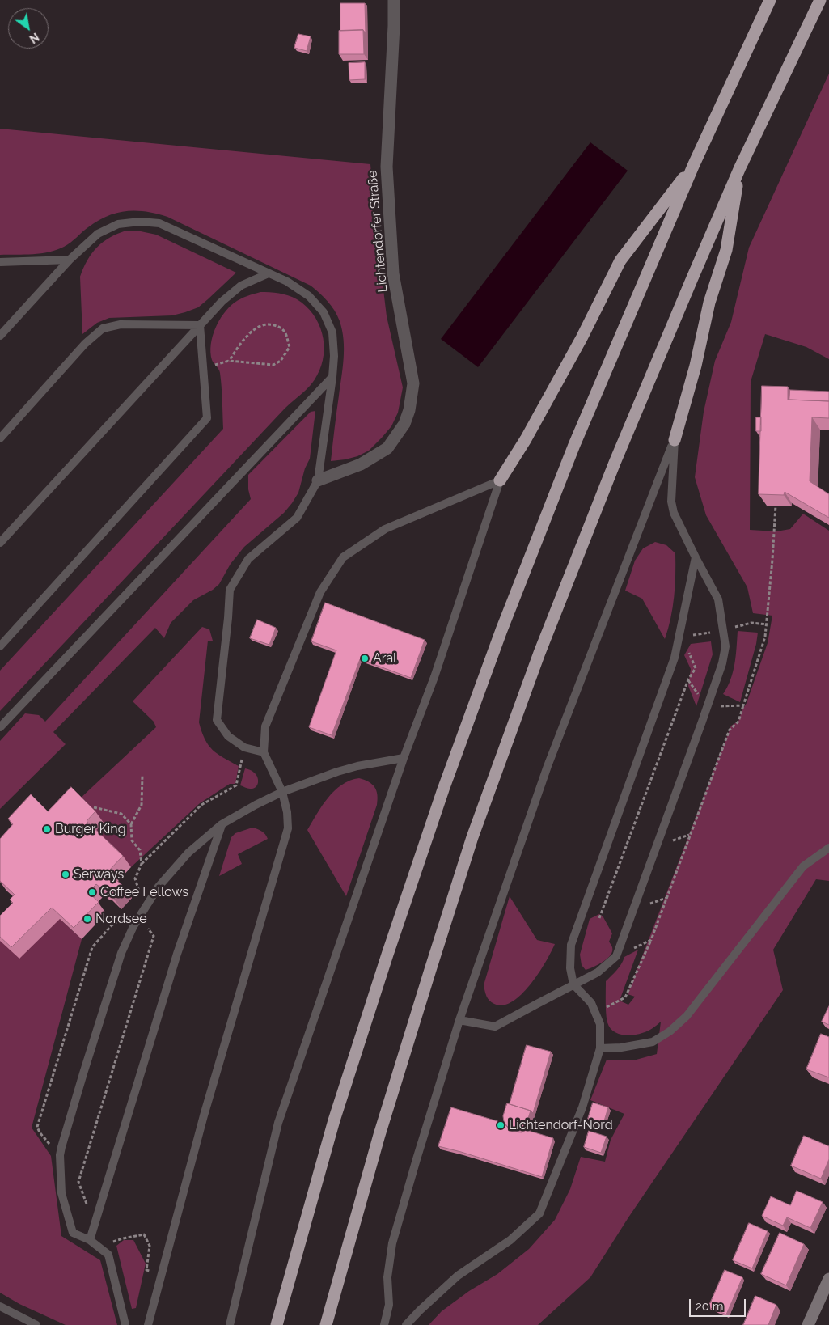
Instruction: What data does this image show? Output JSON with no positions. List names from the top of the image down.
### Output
{
  "streets": {
    "street": ["Lichtendorfer Straße"]
  },
  "places": [
    "Aral",
    "Burger King",
    "Serways",
    "Coffee Fellows",
    "Nordsee",
    "Lichtendorf-Nord"
  ],
  "scale_bar": "20 m",
  "north": "bottom right"
}
